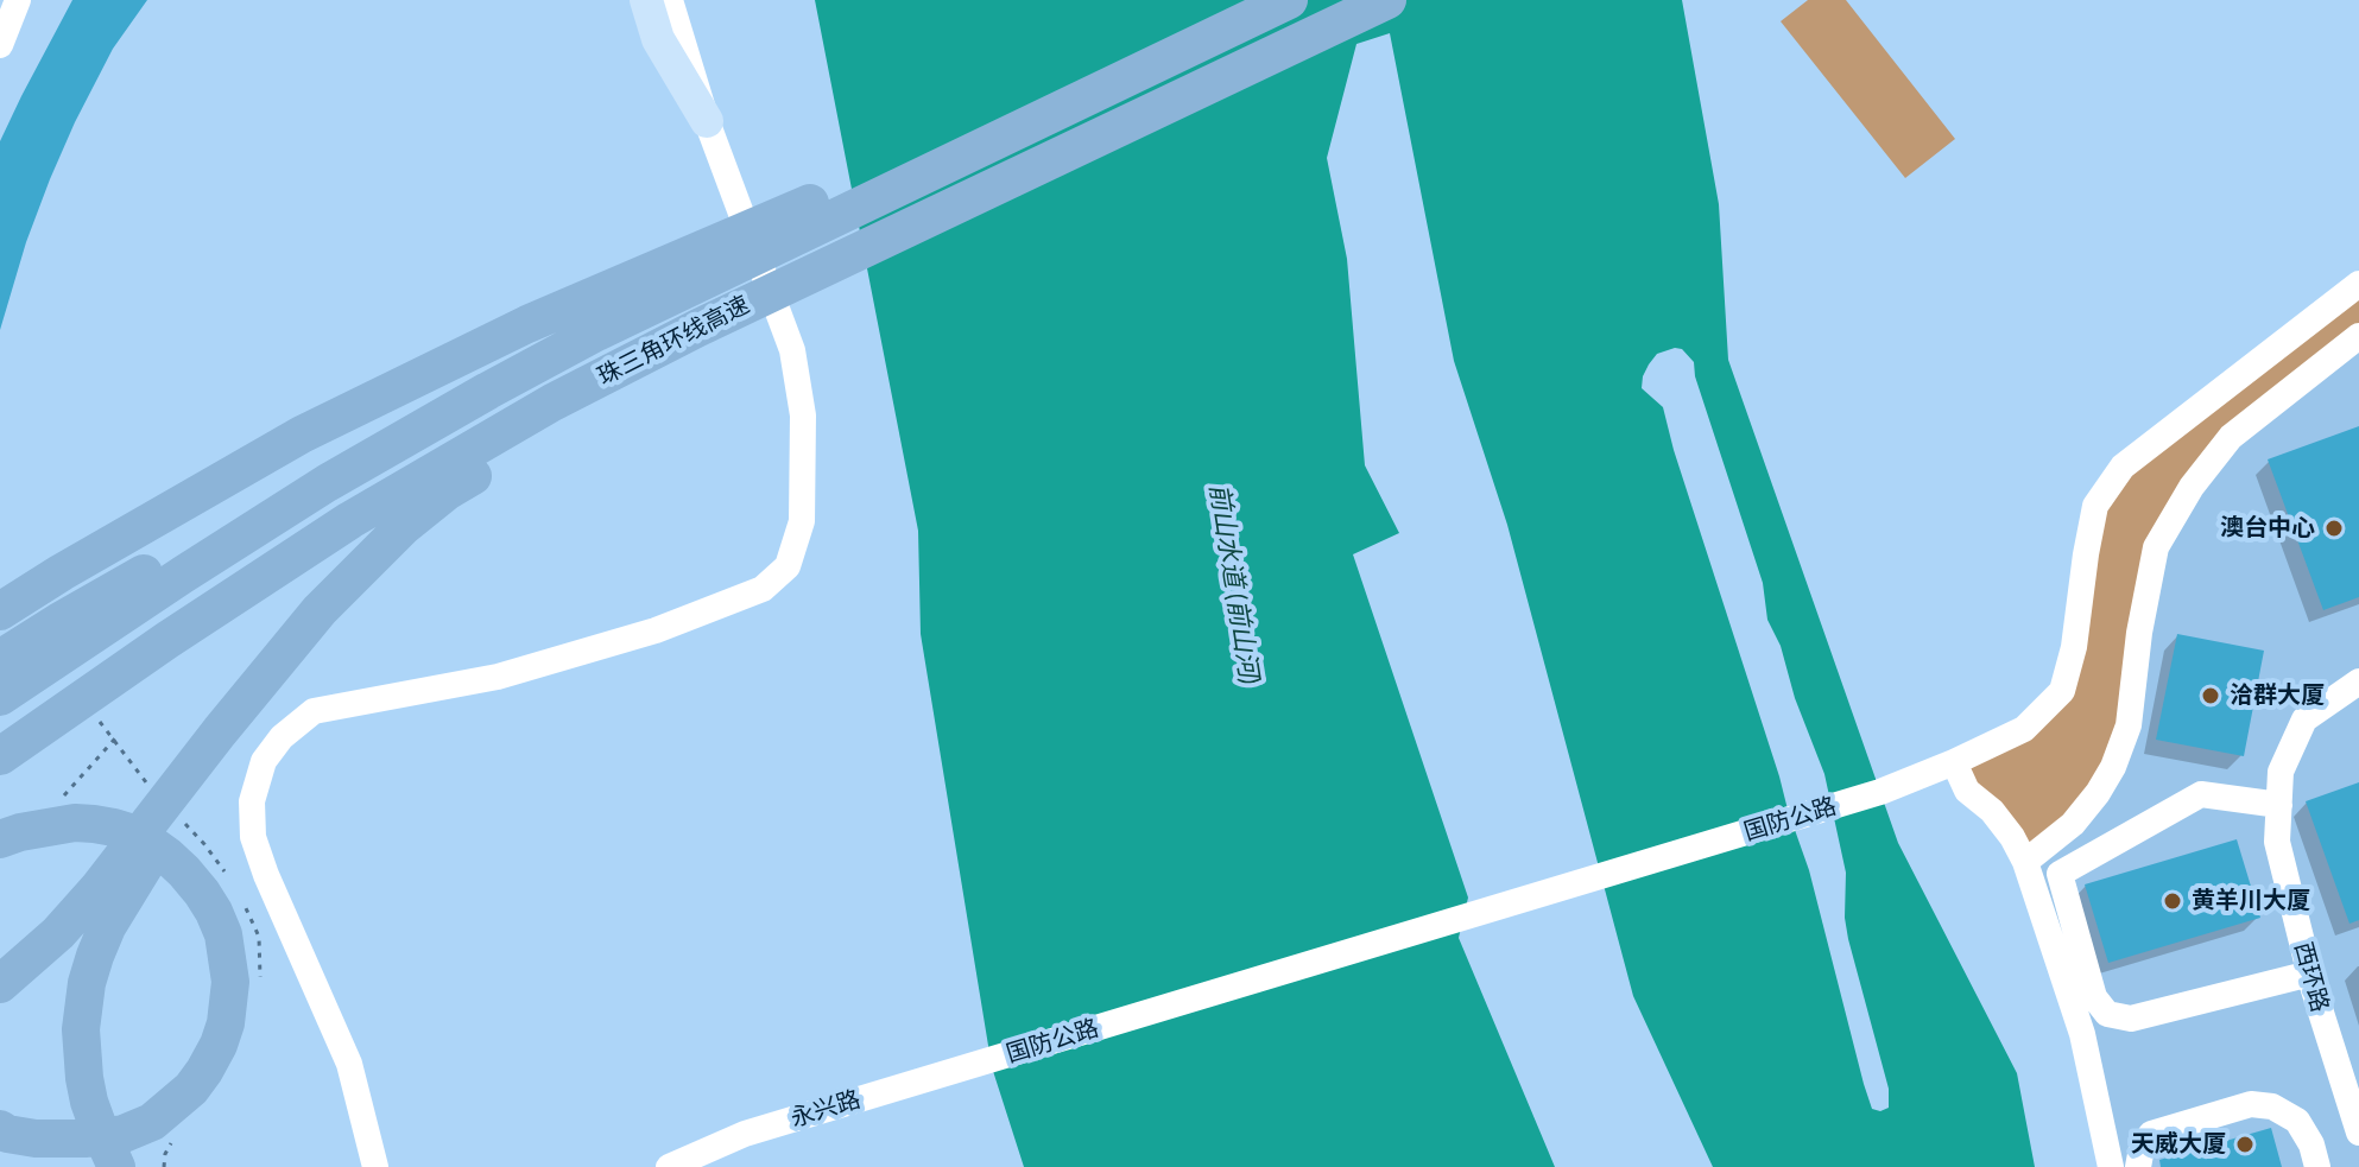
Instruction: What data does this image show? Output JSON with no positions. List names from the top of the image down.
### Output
{
  "streets": {
    "highway": ["珠三角环线高速"],
    "street": ["国防公路", "西环路", "永兴路"]
  },
  "crossings": [
    ["国防公路", "永兴路"]
  ],
  "water": ["前山水道 (前山河)"],
  "places": [
    "澳台中心",
    "洽群大厦",
    "黄羊川大厦",
    "天威大厦"
  ]
}
